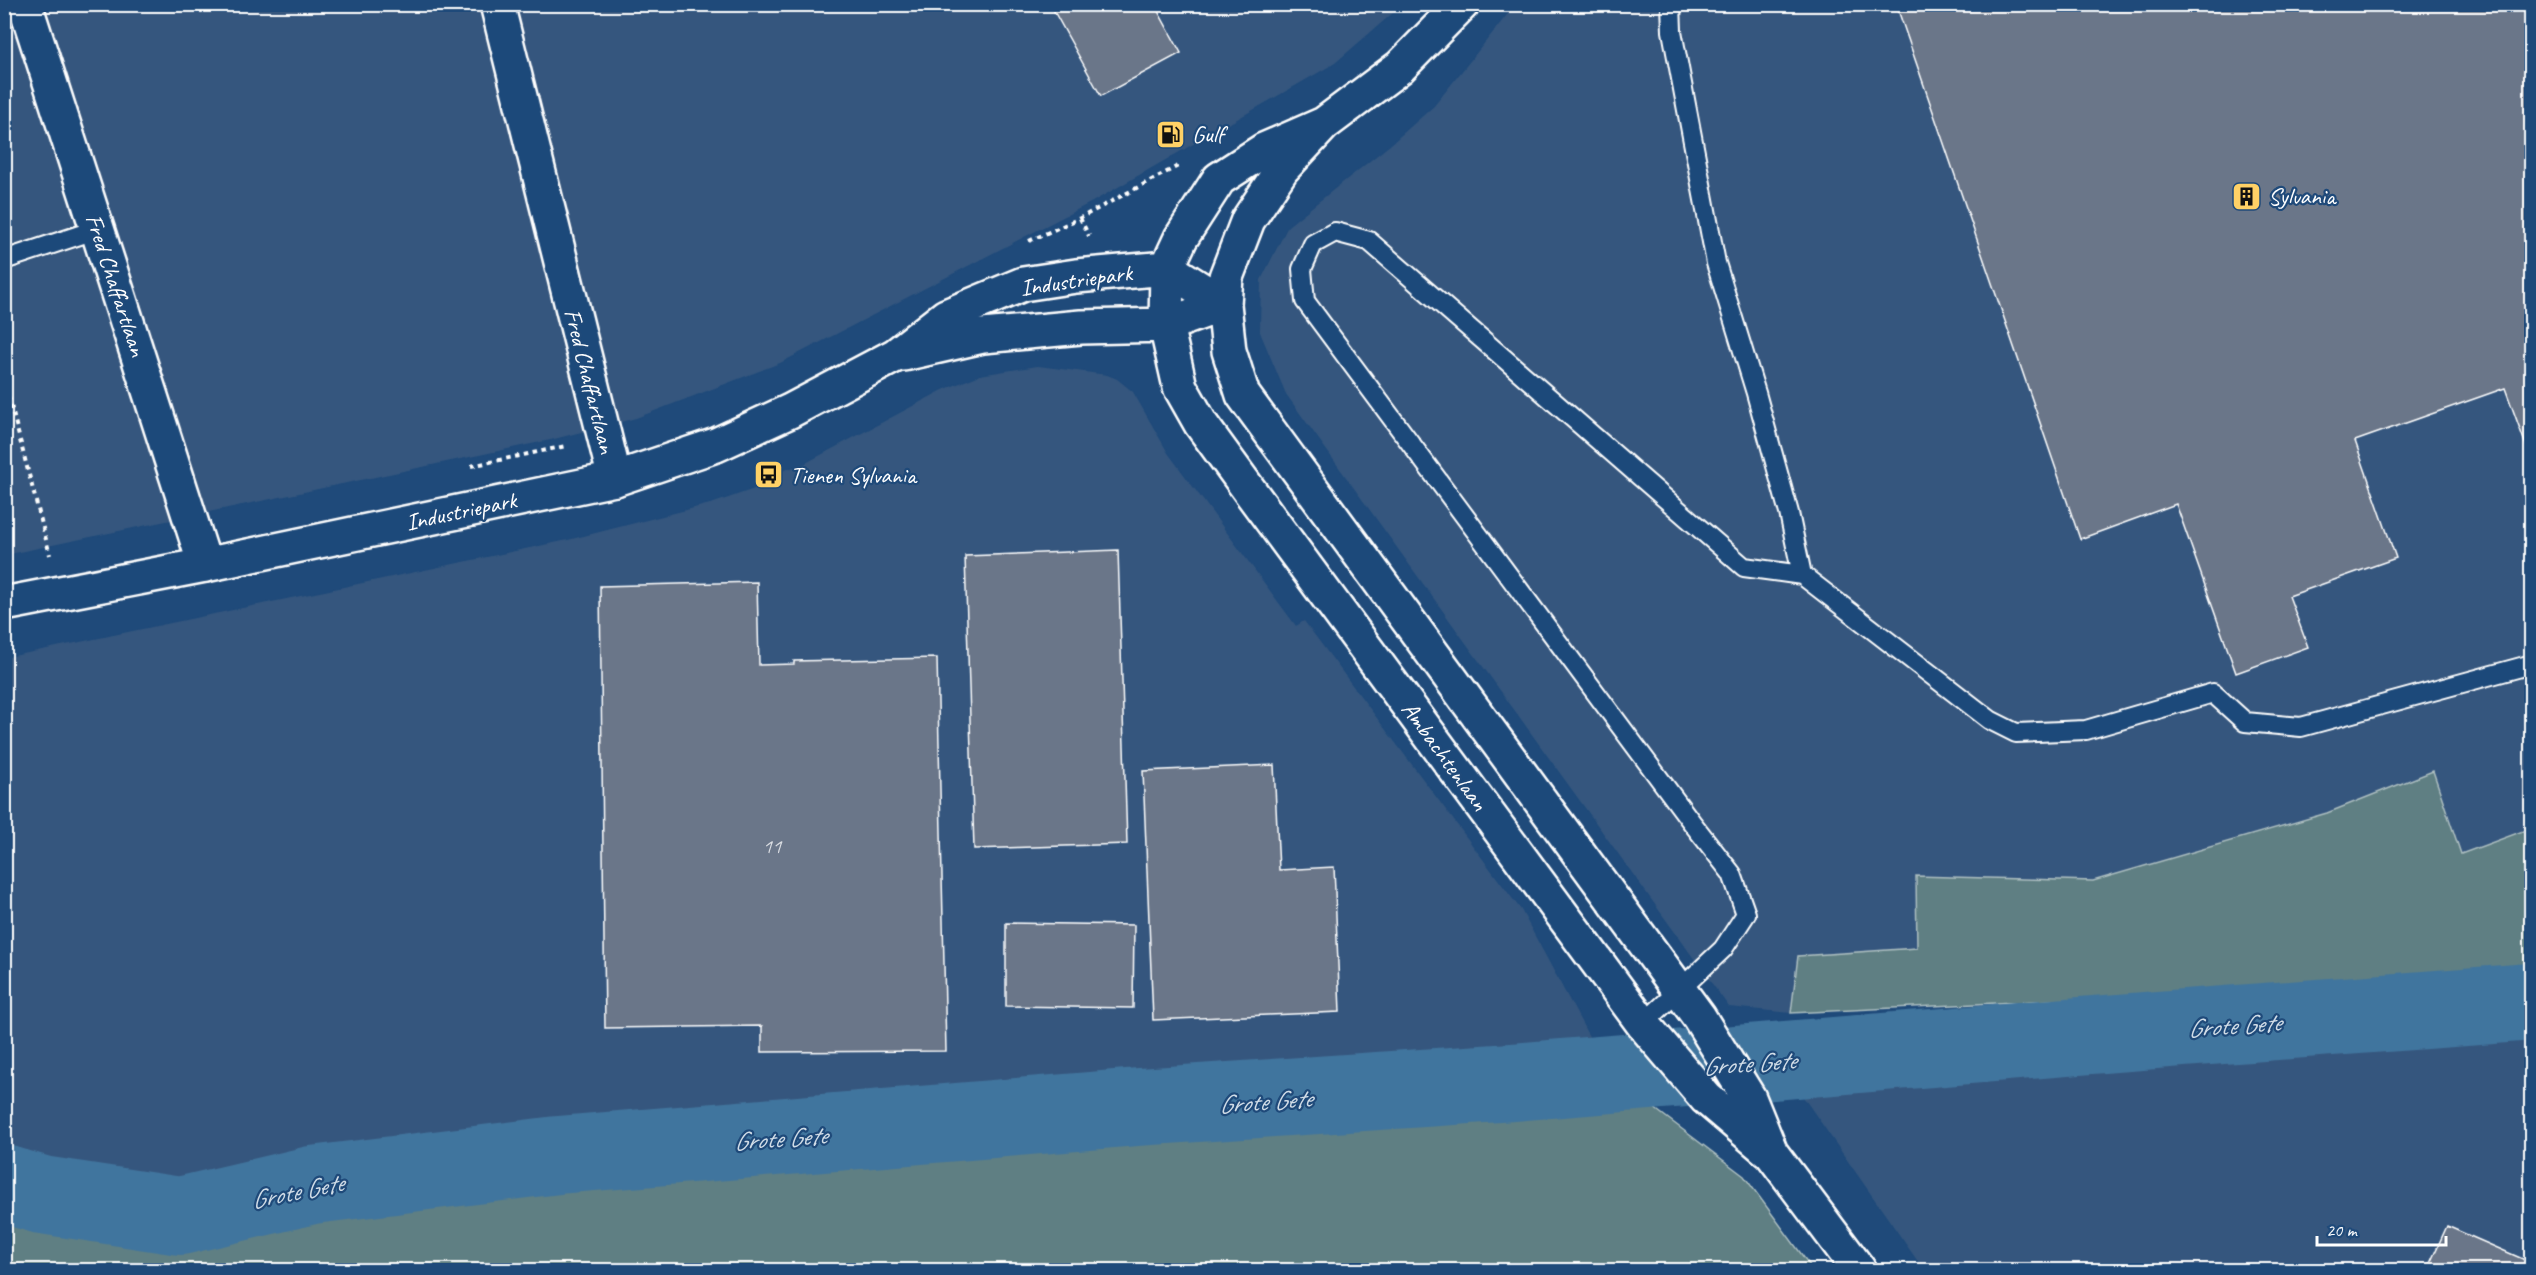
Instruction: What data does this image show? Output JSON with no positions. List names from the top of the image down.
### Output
{
  "streets": {
    "street": ["Industriepark", "Fred Chaffartlaan", "Ambachtenlaan"]
  },
  "crossings": [
    ["Industriepark", "Fred Chaffartlaan"],
    ["Industriepark", "Ambachtenlaan"]
  ],
  "water": ["Grote Gete"],
  "places": {
    "fuel station": ["Gulf"],
    "building": ["Sylvania"],
    "bus stop": ["Tienen Sylvania"]
  },
  "house_numbers": ["11"],
  "scale_bar": "20 m"
}
